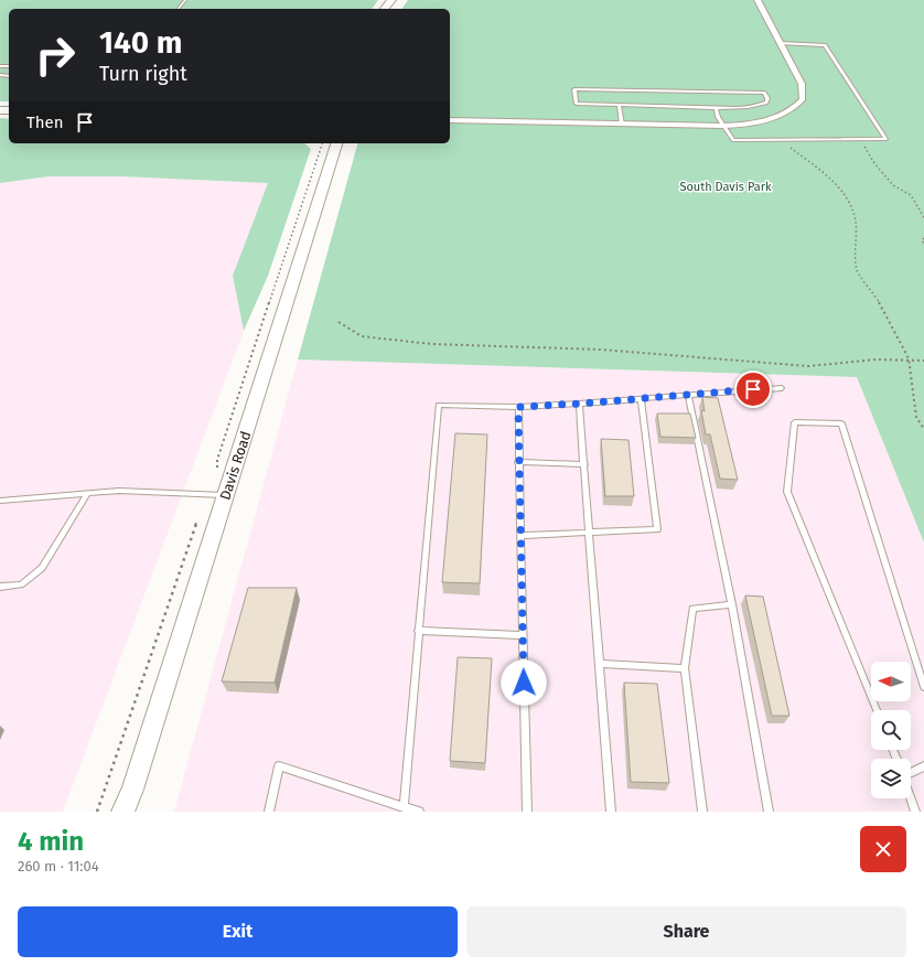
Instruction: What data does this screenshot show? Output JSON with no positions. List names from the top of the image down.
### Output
{
  "streets": {
    "street": ["Davis Road"]
  },
  "parks": ["South Davis Park"],
  "north": "left",
  "page": {
    "turn": ["140 m", "Turn right"],
    "then": "Then",
    "heading": ["4 min", "260 m · 11:04"],
    "buttons": ["Exit", "Share"]
  }
}
